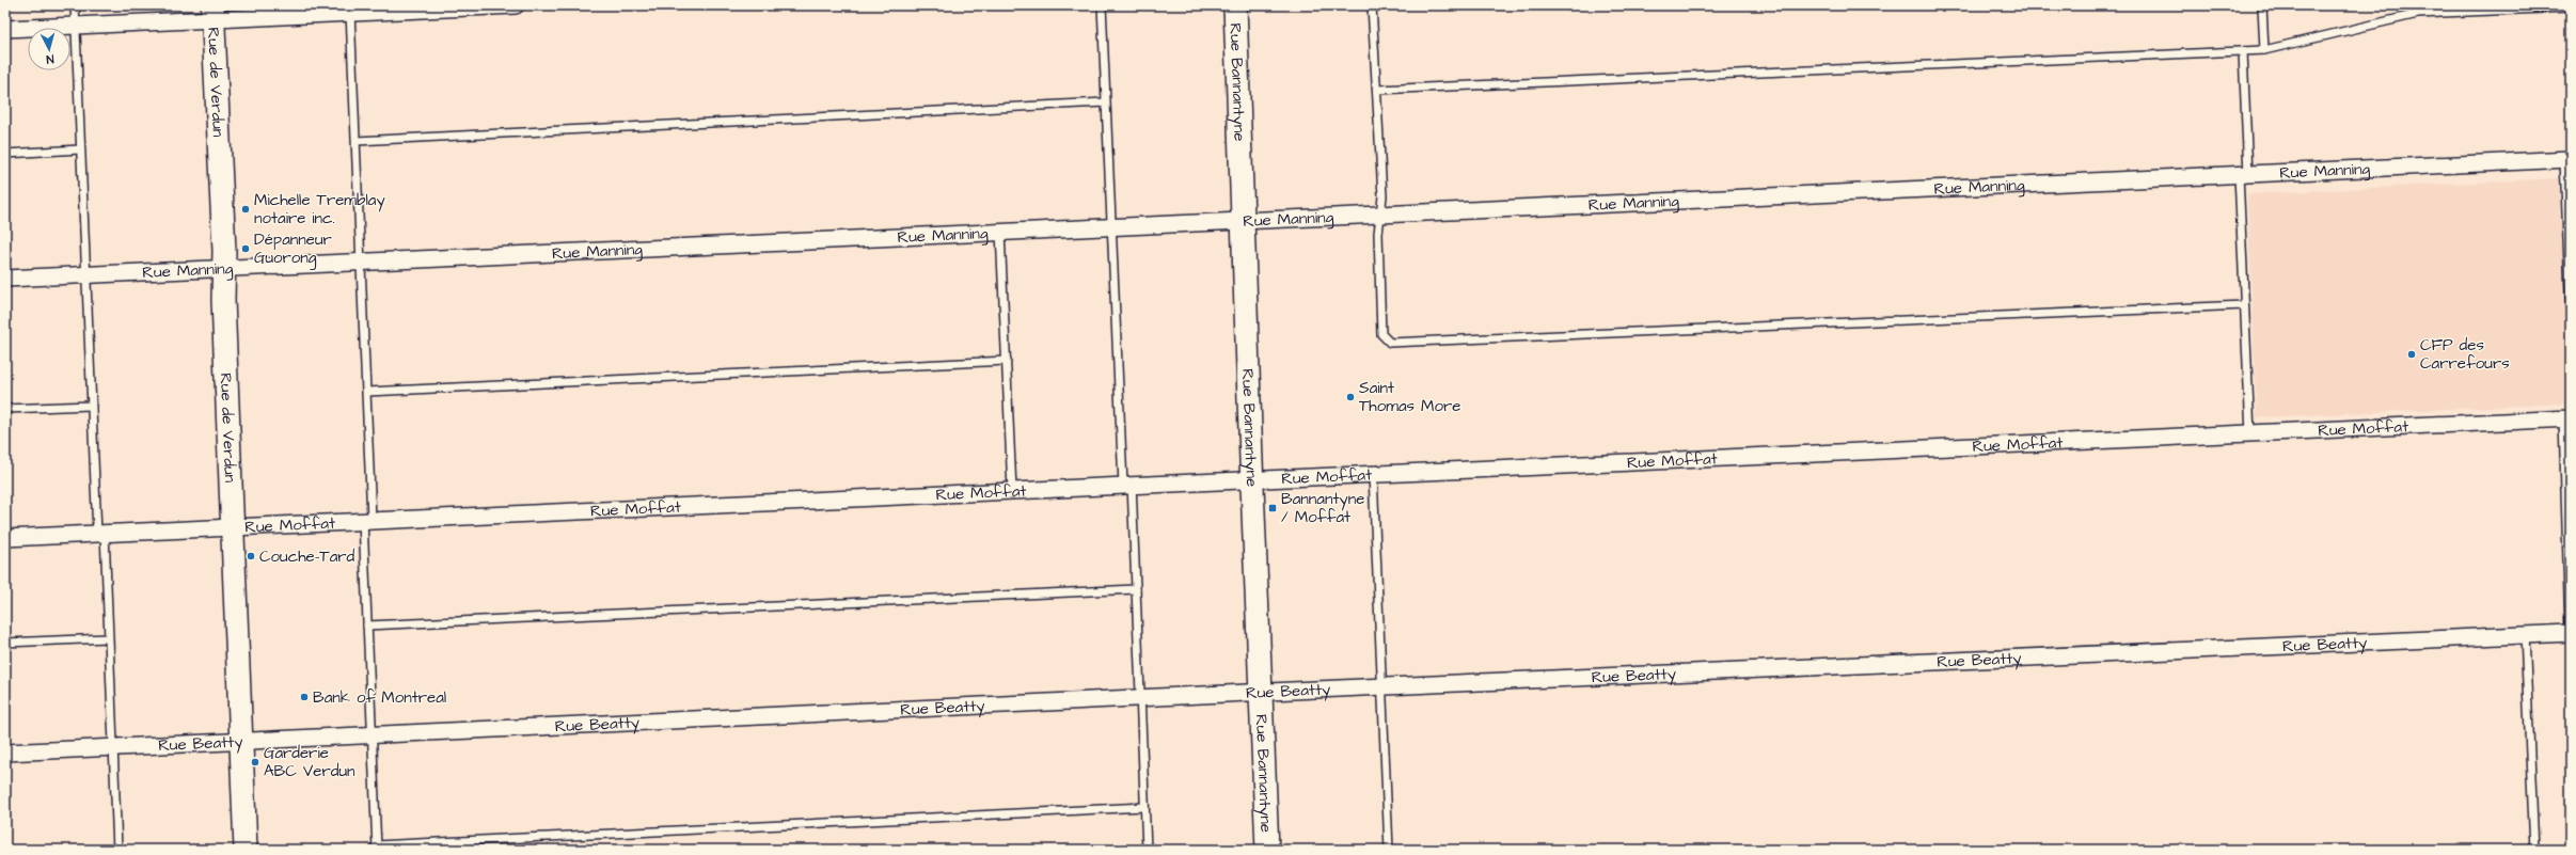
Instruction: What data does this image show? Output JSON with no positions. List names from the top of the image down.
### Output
{
  "streets": {
    "street": [
      "Rue de Verdun",
      "Rue Bannantyne",
      "Rue Manning",
      "Rue Moffat",
      "Rue Beatty"
    ]
  },
  "crossings": [
    ["Rue de Verdun", "Rue Manning"],
    ["Rue de Verdun", "Rue Moffat"],
    ["Rue de Verdun", "Rue Beatty"],
    ["Rue Bannantyne", "Rue Manning"],
    ["Rue Bannantyne", "Rue Moffat"],
    ["Rue Bannantyne", "Rue Beatty"]
  ],
  "places": {
    "other": [
      "Michelle Tremblay notaire inc.",
      "Dépanneur Guorong",
      "CFP des Carrefours",
      "Saint Thomas More",
      "Couche-Tard",
      "Bank of Montreal",
      "Garderie ABC Verdun"
    ],
    "transit": ["Bannantyne / Moffat"]
  },
  "north": "bottom"
}
